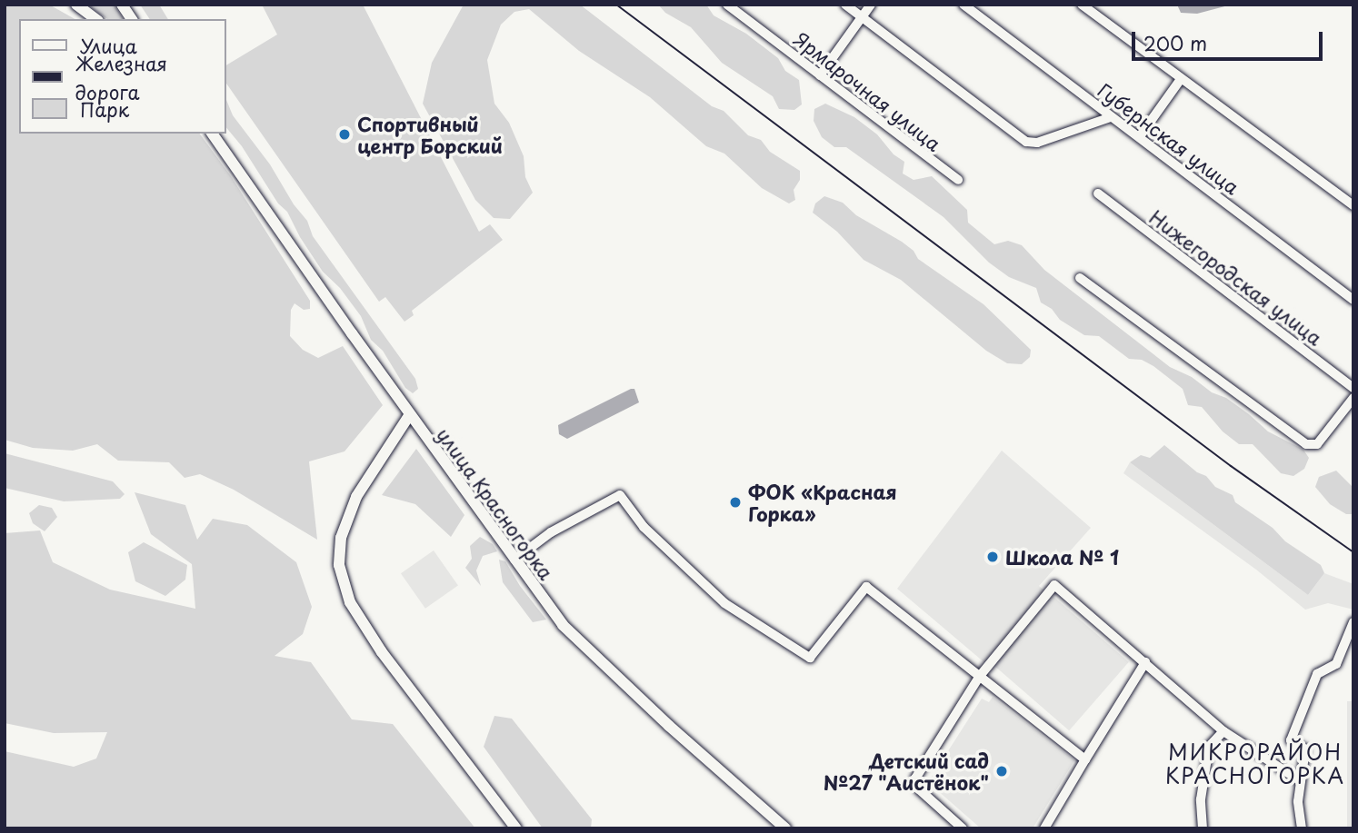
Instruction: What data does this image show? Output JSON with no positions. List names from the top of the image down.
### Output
{
  "streets": {
    "main road": ["улица Красногорка"],
    "street": ["Ярмарочная улица", "Губернская улица", "Нижегородская улица"]
  },
  "districts": ["МИКРОРАЙОН КРАСНОГОРКА"],
  "places": [
    "Спортивный центр Борский",
    "ФОК «Красная Горка»",
    "Школа № 1",
    "Детский сад №27 \"Аистёнок\""
  ],
  "legend": ["Улица", "Железная дорога", "Парк"],
  "scale_bar": "200 m"
}
